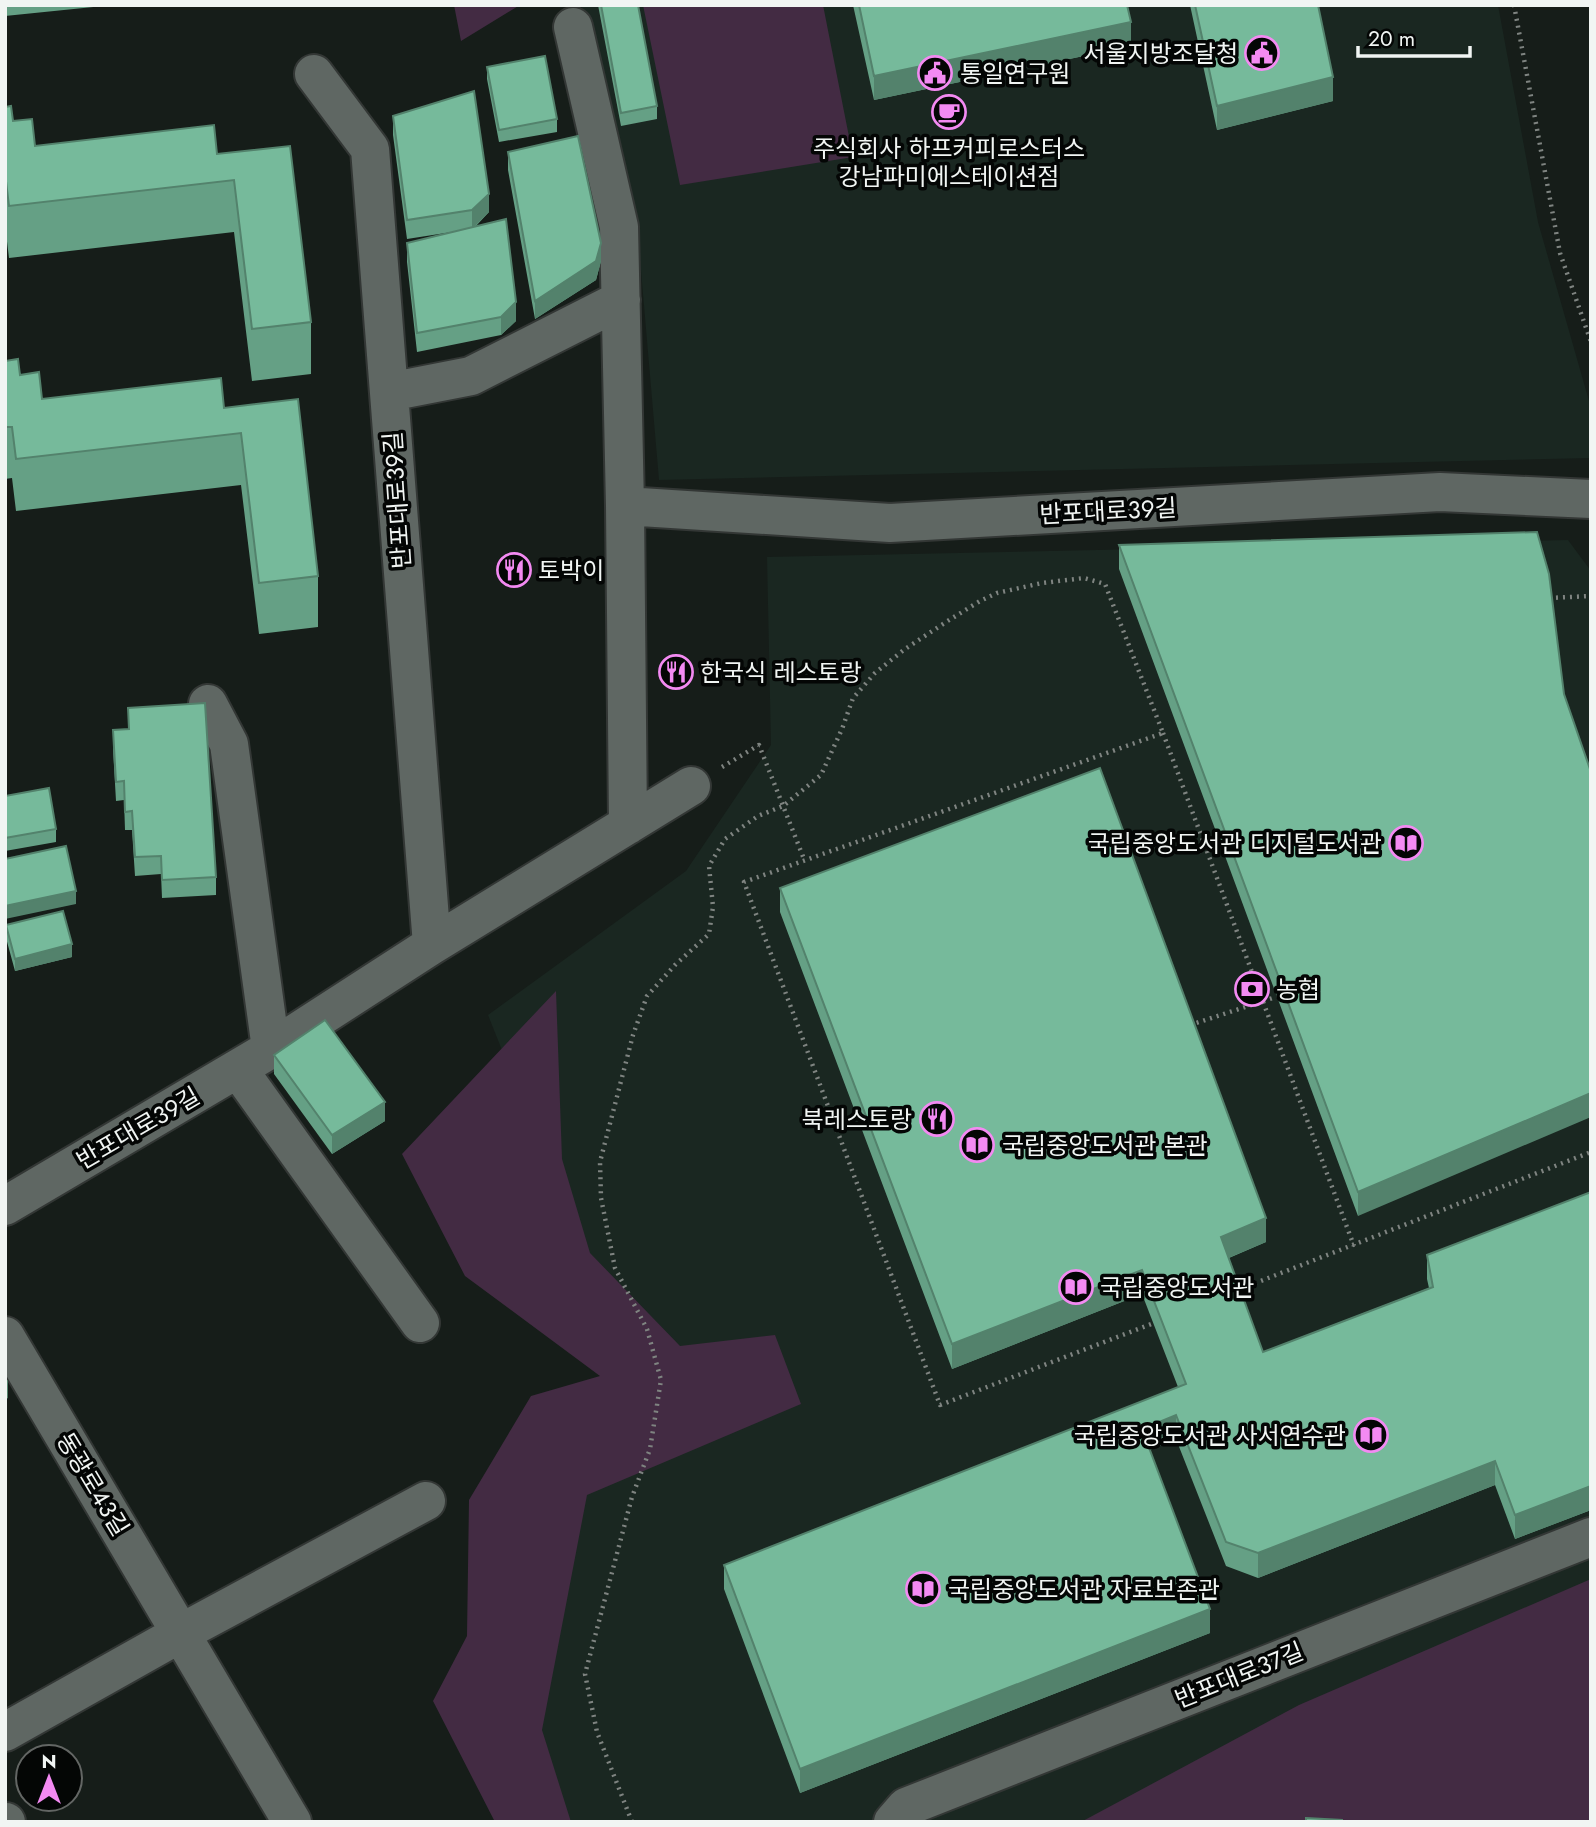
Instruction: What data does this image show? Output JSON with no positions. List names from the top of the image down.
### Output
{
  "streets": {
    "street": ["반포대로39길", "동광로43길", "반포대로37길"]
  },
  "places": {
    "public building": ["서울지방조달청", "통일연구원"],
    "cafe": ["주식회사 하프커피로스터스 강남파미에스테이션점"],
    "restaurant": ["토박이", "한국식 레스토랑", "북레스토랑"],
    "library": [
      "국립중앙도서관 디지털도서관",
      "국립중앙도서관 본관",
      "국립중앙도서관",
      "국립중앙도서관 사서연수관",
      "국립중앙도서관 자료보존관"
    ],
    "bank": ["농협"]
  },
  "scale_bar": "20 m",
  "north": "top"
}
